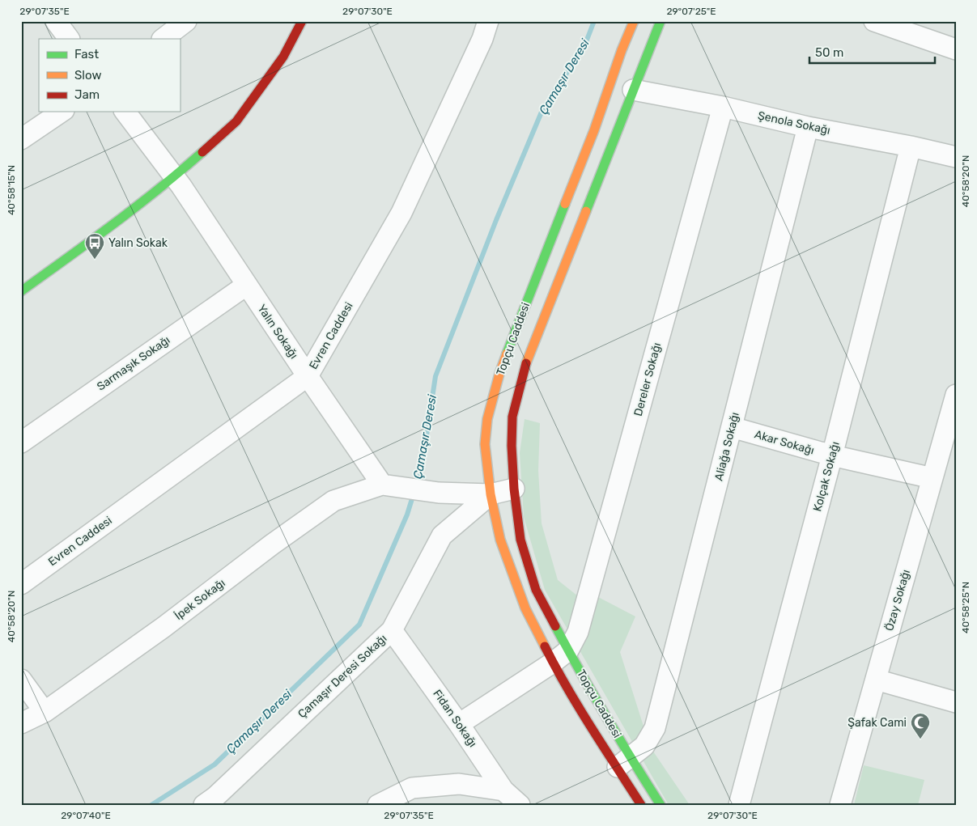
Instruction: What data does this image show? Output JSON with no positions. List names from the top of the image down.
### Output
{
  "streets": {
    "street": [
      "Şenola Sokağı",
      "Yalın Sokağı",
      "Evren Caddesi",
      "Topçu Caddesi",
      "Sarmaşık Sokağı",
      "Dereler Sokağı",
      "Akar Sokağı",
      "Aliağa Sokağı",
      "Kolçak Sokağı",
      "İpek Sokağı",
      "Özay Sokağı",
      "Çamaşır Deresi Sokağı",
      "Fidan Sokağı"
    ]
  },
  "crossings": [
    ["Şenola Sokağı", "Topçu Caddesi"],
    ["Şenola Sokağı", "Dereler Sokağı"],
    ["Şenola Sokağı", "Aliağa Sokağı"],
    ["Şenola Sokağı", "Kolçak Sokağı"],
    ["Yalın Sokağı", "Evren Caddesi"],
    ["Yalın Sokağı", "Sarmaşık Sokağı"],
    ["Yalın Sokağı", "İpek Sokağı"],
    ["Topçu Caddesi", "Dereler Sokağı"],
    ["Topçu Caddesi", "Aliağa Sokağı"],
    ["Topçu Caddesi", "Çamaşır Deresi Sokağı"],
    ["Akar Sokağı", "Aliağa Sokağı"],
    ["Akar Sokağı", "Kolçak Sokağı"],
    ["Akar Sokağı", "Özay Sokağı"],
    ["Çamaşır Deresi Sokağı", "Fidan Sokağı"]
  ],
  "water": ["Çamaşır Deresi"],
  "places": {
    "bus stop": ["Yalın Sokak"],
    "mosque": ["Şafak Cami"]
  },
  "legend": ["Fast", "Slow", "Jam"],
  "scale_bar": "50 m",
  "coordinates": [
    "29°07'35\"E",
    "29°07'30\"E",
    "29°07'25\"E",
    "40°58'20\"N",
    "40°58'15\"N",
    "40°58'25\"N",
    "29°07'40\"E"
  ]
}
